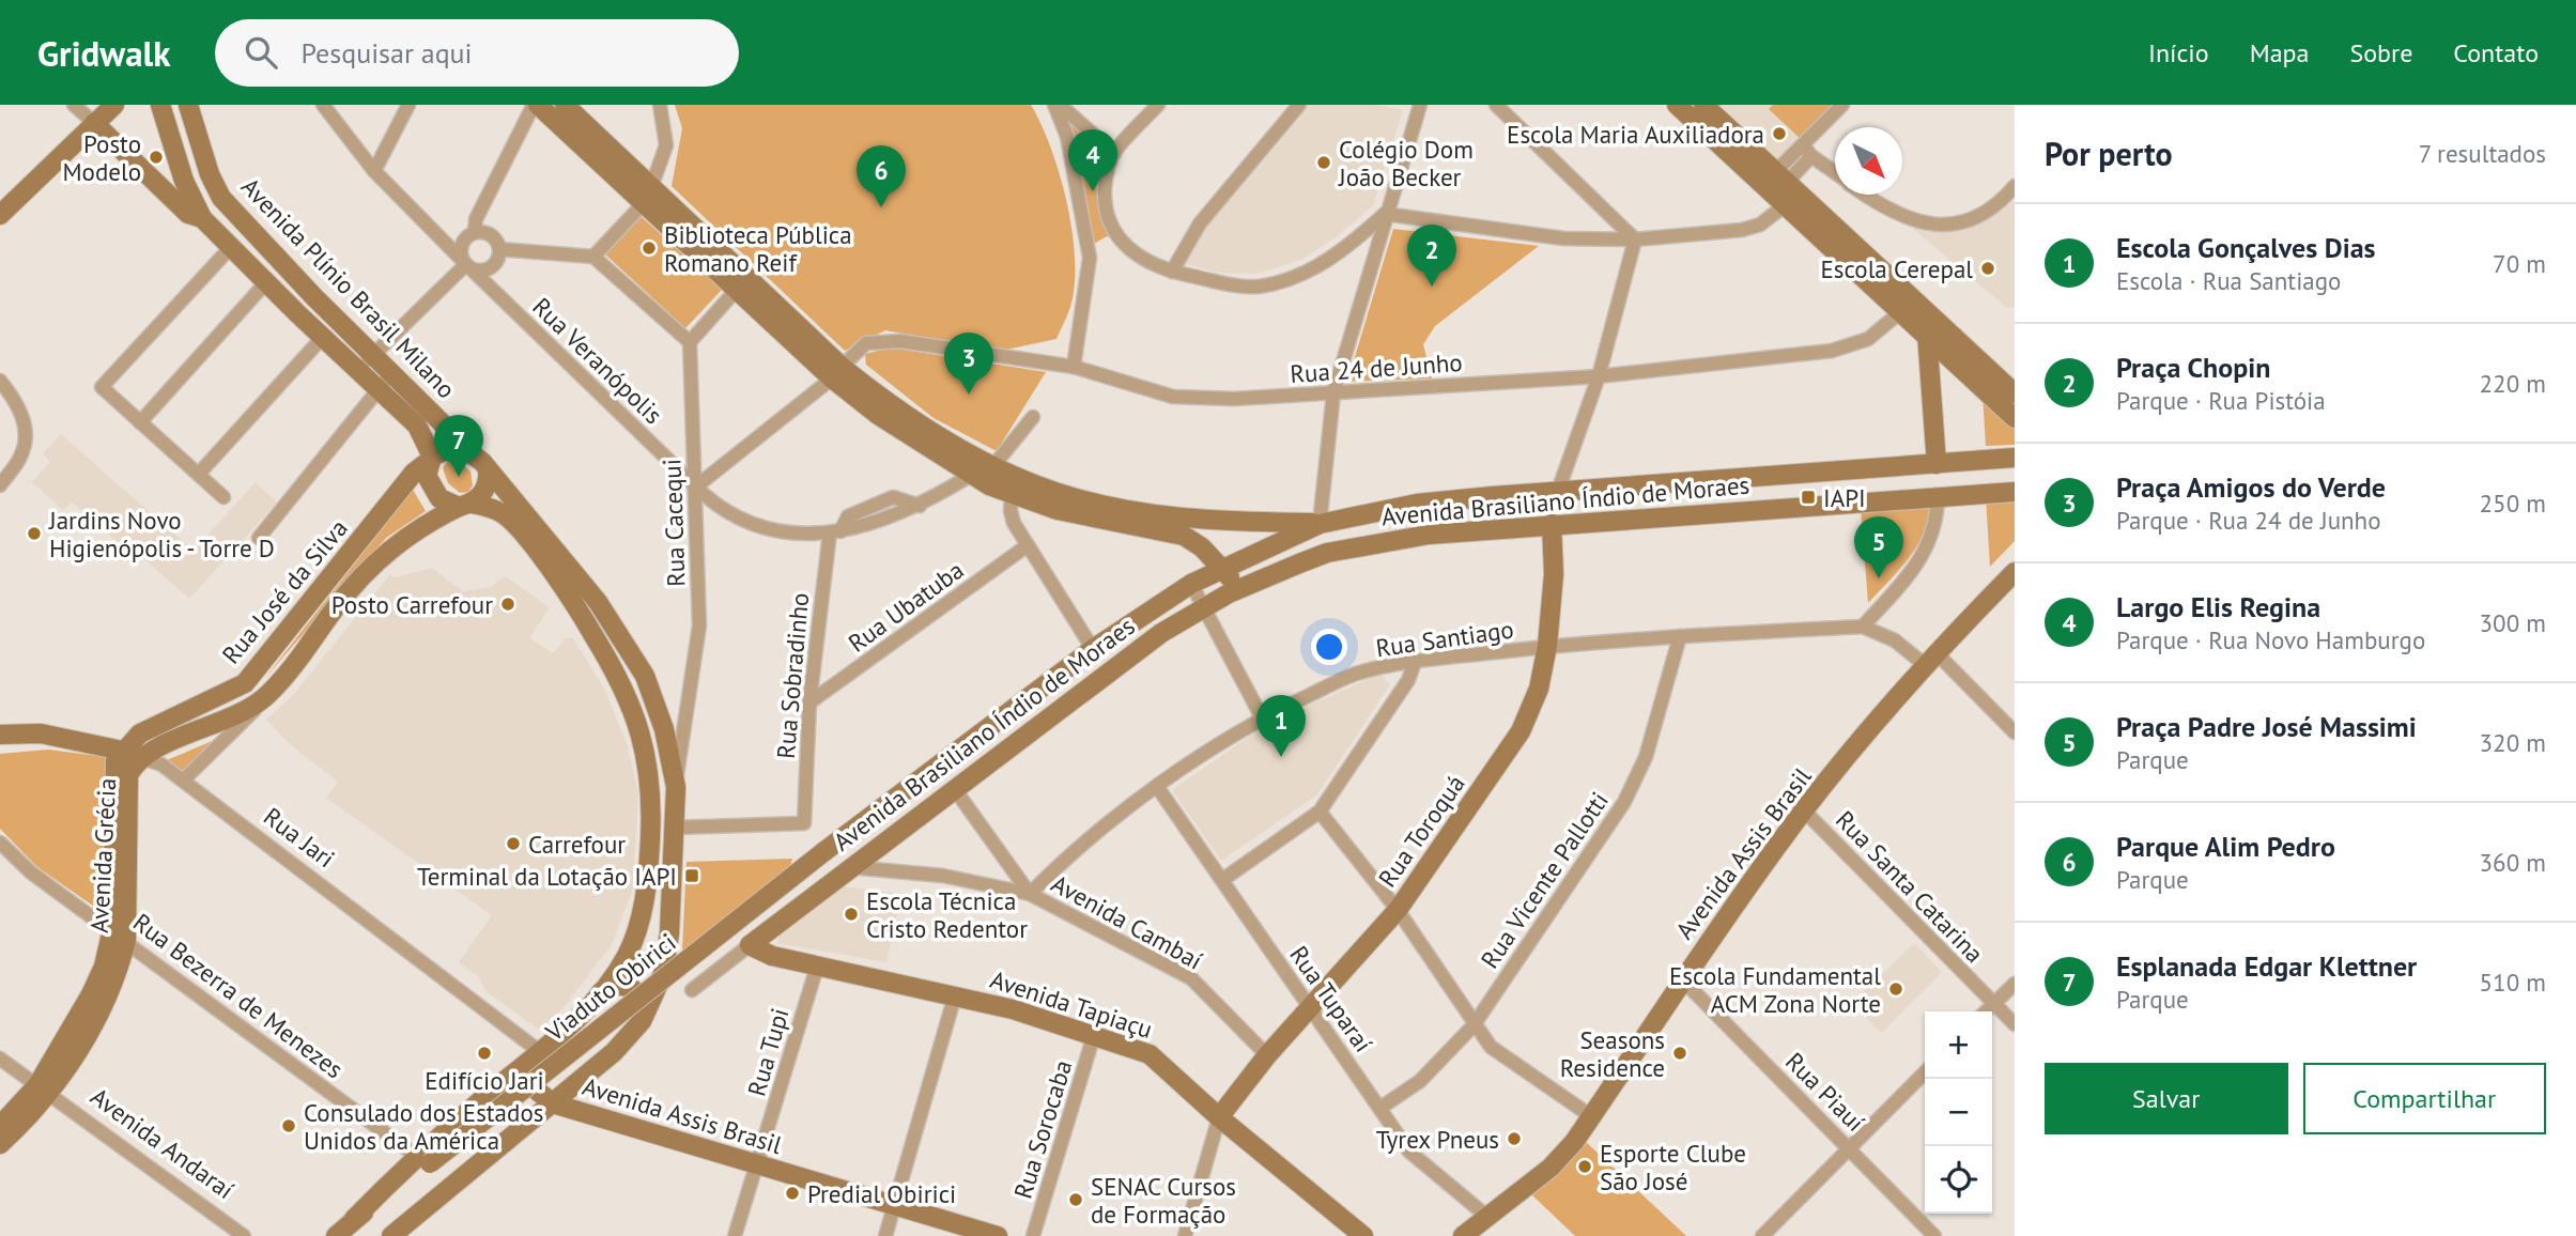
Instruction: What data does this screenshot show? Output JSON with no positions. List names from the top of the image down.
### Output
{
  "streets": {
    "main road": [
      "Avenida Plínio Brasil Milano",
      "Avenida Brasiliano Índio de Moraes",
      "Rua José da Silva",
      "Rua Toroquá",
      "Rua Jari",
      "Avenida Assis Brasil",
      "Avenida Grécia",
      "Viaduto Obirici",
      "Avenida Tapiaçu"
    ],
    "street": [
      "Rua Veranópolis",
      "Rua 24 de Junho",
      "Rua Cacequi",
      "Rua Ubatuba",
      "Rua Santiago",
      "Rua Sobradinho",
      "Rua Vicente Pallotti",
      "Rua Santa Catarina",
      "Avenida Cambaí",
      "Rua Bezerra de Menezes",
      "Rua Tuparaí",
      "Rua Tupi",
      "Rua Piauí",
      "Rua Sorocaba",
      "Avenida Andaraí"
    ]
  },
  "crossings": [
    ["Avenida Plínio Brasil Milano", "Rua Cacequi"],
    ["Avenida Plínio Brasil Milano", "Rua José da Silva"],
    ["Avenida Plínio Brasil Milano", "Rua Sobradinho"],
    ["Avenida Plínio Brasil Milano", "Avenida Assis Brasil"],
    ["Rua Veranópolis", "Rua 24 de Junho"],
    ["Rua Veranópolis", "Rua Cacequi"],
    ["Rua Veranópolis", "Rua Sobradinho"],
    ["Rua 24 de Junho", "Rua Cacequi"],
    ["Avenida Brasiliano Índio de Moraes", "Rua Toroquá"],
    ["Avenida Brasiliano Índio de Moraes", "Avenida Cambaí"],
    ["Avenida Brasiliano Índio de Moraes", "Viaduto Obirici"],
    ["Avenida Brasiliano Índio de Moraes", "Avenida Tapiaçu"],
    ["Rua José da Silva", "Rua Jari"],
    ["Rua José da Silva", "Avenida Grécia"],
    ["Rua Ubatuba", "Rua Sobradinho"],
    ["Rua Santiago", "Rua Toroquá"],
    ["Rua Santiago", "Avenida Assis Brasil"],
    ["Rua Santiago", "Rua Vicente Pallotti"],
    ["Rua Santiago", "Avenida Cambaí"],
    ["Rua Santiago", "Rua Tuparaí"],
    ["Rua Toroquá", "Avenida Cambaí"],
    ["Rua Toroquá", "Rua Tuparaí"],
    ["Rua Toroquá", "Avenida Tapiaçu"],
    ["Rua Jari", "Avenida Grécia"],
    ["Avenida Assis Brasil", "Rua Santa Catarina"],
    ["Avenida Assis Brasil", "Rua Tuparaí"],
    ["Avenida Assis Brasil", "Rua Tupi"],
    ["Avenida Assis Brasil", "Rua Piauí"],
    ["Avenida Grécia", "Rua Bezerra de Menezes"],
    ["Avenida Grécia", "Avenida Andaraí"],
    ["Rua Vicente Pallotti", "Rua Tuparaí"],
    ["Viaduto Obirici", "Rua Bezerra de Menezes"],
    ["Avenida Tapiaçu", "Rua Tupi"],
    ["Avenida Tapiaçu", "Rua Sorocaba"]
  ],
  "places": {
    "other": [
      "Escola Maria Auxiliadora",
      "Posto Modelo",
      "Colégio Dom João Becker",
      "Biblioteca Pública Romano Reif",
      "Escola Cerepal",
      "Jardins Novo Higienópolis - Torre D",
      "Posto Carrefour",
      "Carrefour",
      "Escola Técnica Cristo Redentor",
      "Escola Fundamental ACM Zona Norte",
      "Edifício Jari",
      "Seasons Residence",
      "Consulado dos Estados Unidos da América",
      "Tyrex Pneus",
      "Esporte Clube São José",
      "Predial Obirici",
      "SENAC Cursos de Formação"
    ],
    "transit": ["IAPI", "Terminal da Lotação IAPI"]
  },
  "north": "bottom right",
  "page": {
    "header": "Gridwalk",
    "search": "Pesquisar aqui",
    "nav": [
      "Início",
      "Mapa",
      "Sobre",
      "Contato"
    ],
    "heading": ["Por perto", "7 resultados"],
    "pins": [
      "4",
      "6",
      "2",
      "3",
      "7",
      "5",
      "1"
    ],
    "list": [
      {
        "mark": "1",
        "name": "Escola Gonçalves Dias",
        "note": "Escola · Rua Santiago",
        "value": "70 m"
      },
      {
        "mark": "2",
        "name": "Praça Chopin",
        "note": "Parque · Rua Pistóia",
        "value": "220 m"
      },
      {
        "mark": "3",
        "name": "Praça Amigos do Verde",
        "note": "Parque · Rua 24 de Junho",
        "value": "250 m"
      },
      {
        "mark": "4",
        "name": "Largo Elis Regina",
        "note": "Parque · Rua Novo Hamburgo",
        "value": "300 m"
      },
      {
        "mark": "5",
        "name": "Praça Padre José Massimi",
        "note": "Parque",
        "value": "320 m"
      },
      {
        "mark": "6",
        "name": "Parque Alim Pedro",
        "note": "Parque",
        "value": "360 m"
      },
      {
        "mark": "7",
        "name": "Esplanada Edgar Klettner",
        "note": "Parque",
        "value": "510 m"
      }
    ],
    "map_buttons": ["+", "−"],
    "buttons": ["Salvar", "Compartilhar"]
  }
}
